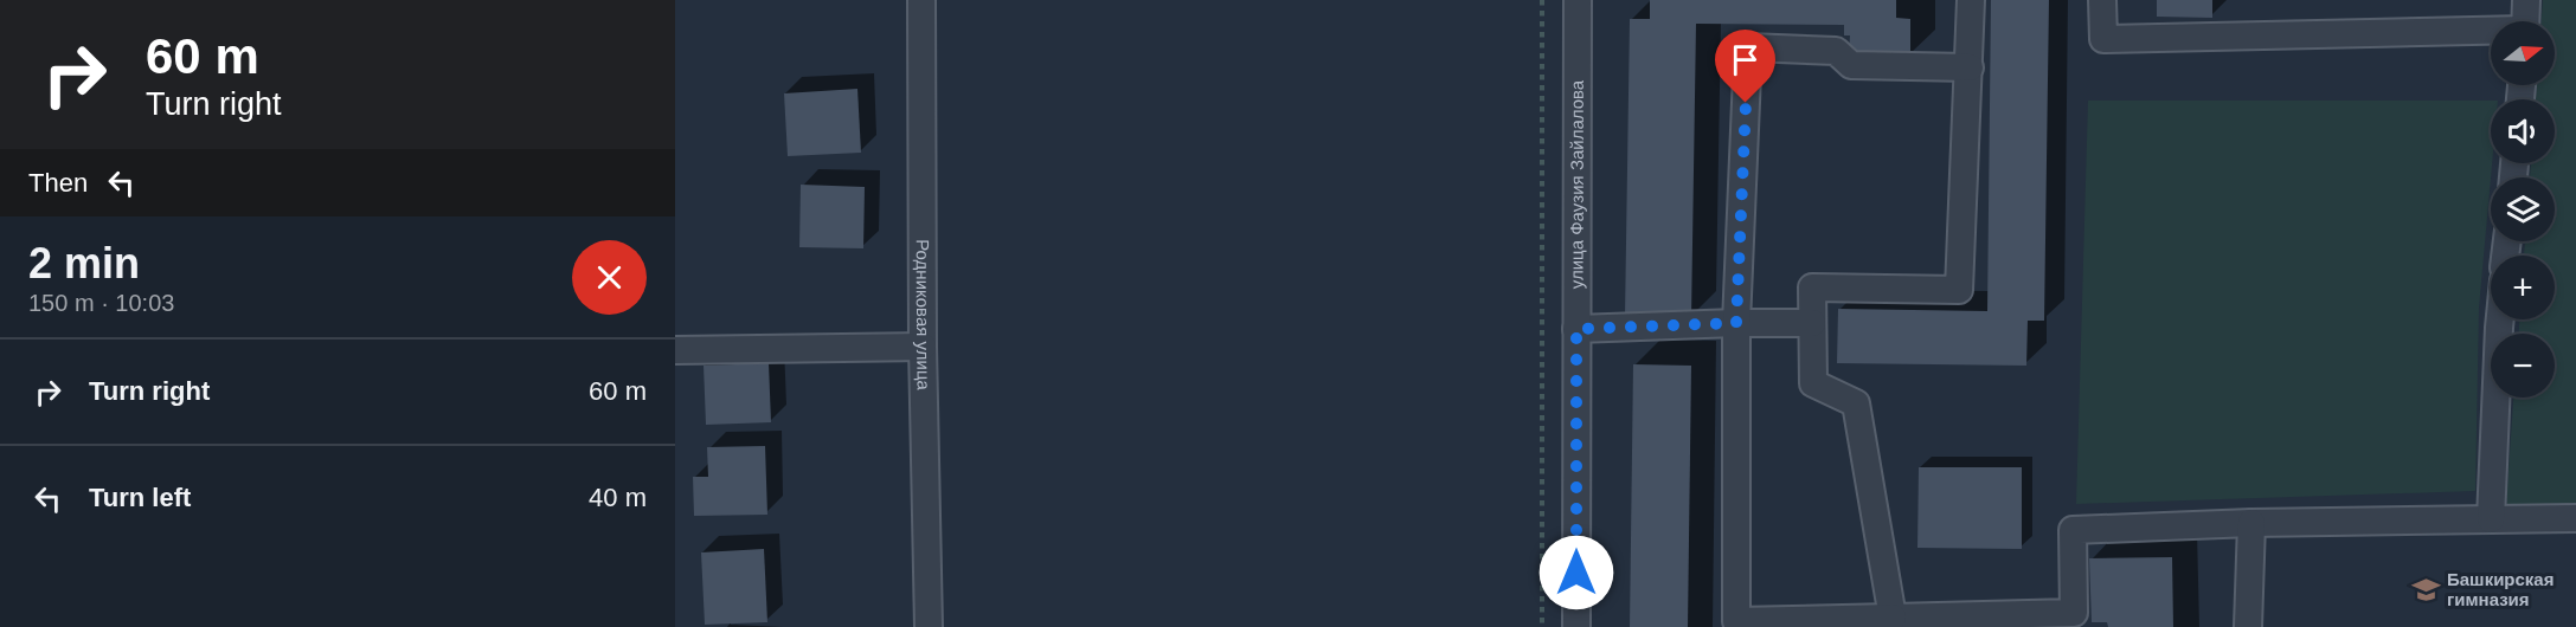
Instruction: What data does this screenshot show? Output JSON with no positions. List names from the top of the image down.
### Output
{
  "streets": {
    "street": ["улица Фаузия Зайлалова", "Родниковая улица"]
  },
  "places": {
    "school or university": ["Башкирская гимназия"]
  },
  "north": "right",
  "page": {
    "turn": ["60 m", "Turn right"],
    "map_buttons": ["+", "−"],
    "then": "Then",
    "heading": ["2 min", "150 m · 10:03"],
    "list": [
      {
        "name": "Turn right",
        "value": "60 m"
      },
      {
        "name": "Turn left",
        "value": "40 m"
      }
    ]
  }
}
